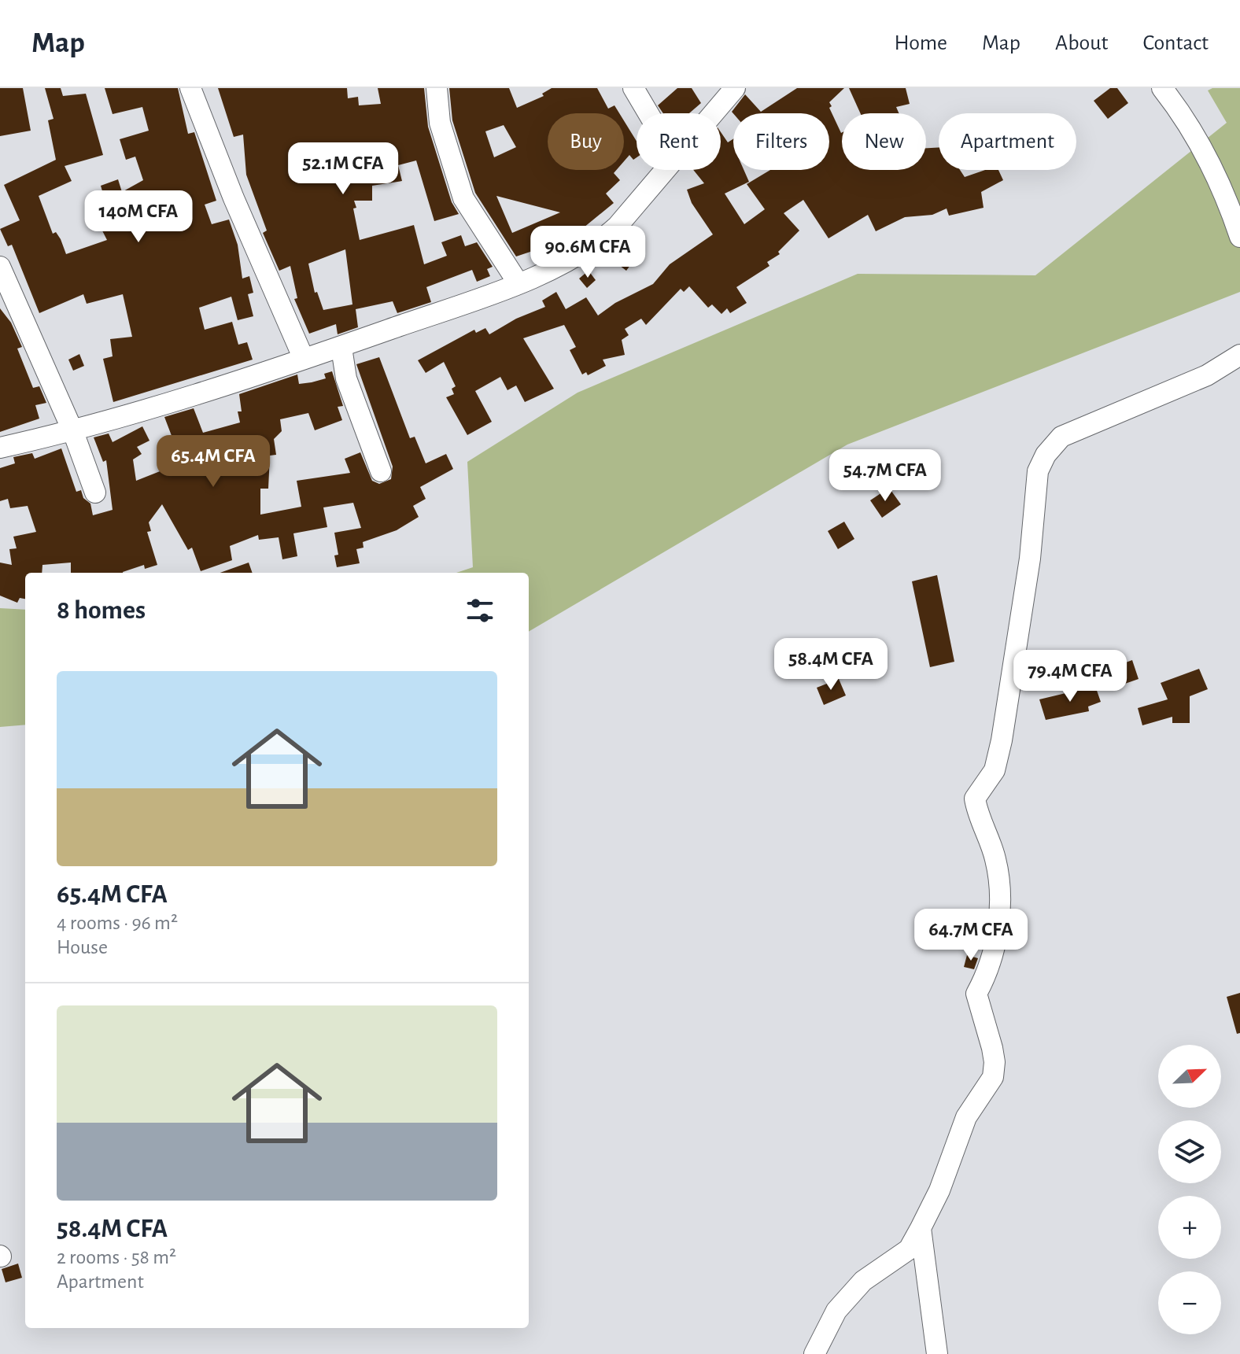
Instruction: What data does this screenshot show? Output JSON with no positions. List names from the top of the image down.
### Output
{
  "north": "top right",
  "page": {
    "header": "Map",
    "nav": [
      "Home",
      "Map",
      "About",
      "Contact"
    ],
    "chip": [
      "Buy",
      "Rent",
      "Filters",
      "New",
      "Apartment"
    ],
    "price": [
      "52.1M CFA",
      "140M CFA",
      "90.6M CFA",
      "65.4M CFA",
      "54.7M CFA",
      "58.4M CFA",
      "79.4M CFA",
      "64.7M CFA"
    ],
    "heading": "8 homes",
    "list": [
      {
        "name": "65.4M CFA",
        "note": "4 rooms · 96 m² · House"
      },
      {
        "name": "58.4M CFA",
        "note": "2 rooms · 58 m² · Apartment"
      }
    ],
    "map_buttons": ["+", "−"]
  }
}
